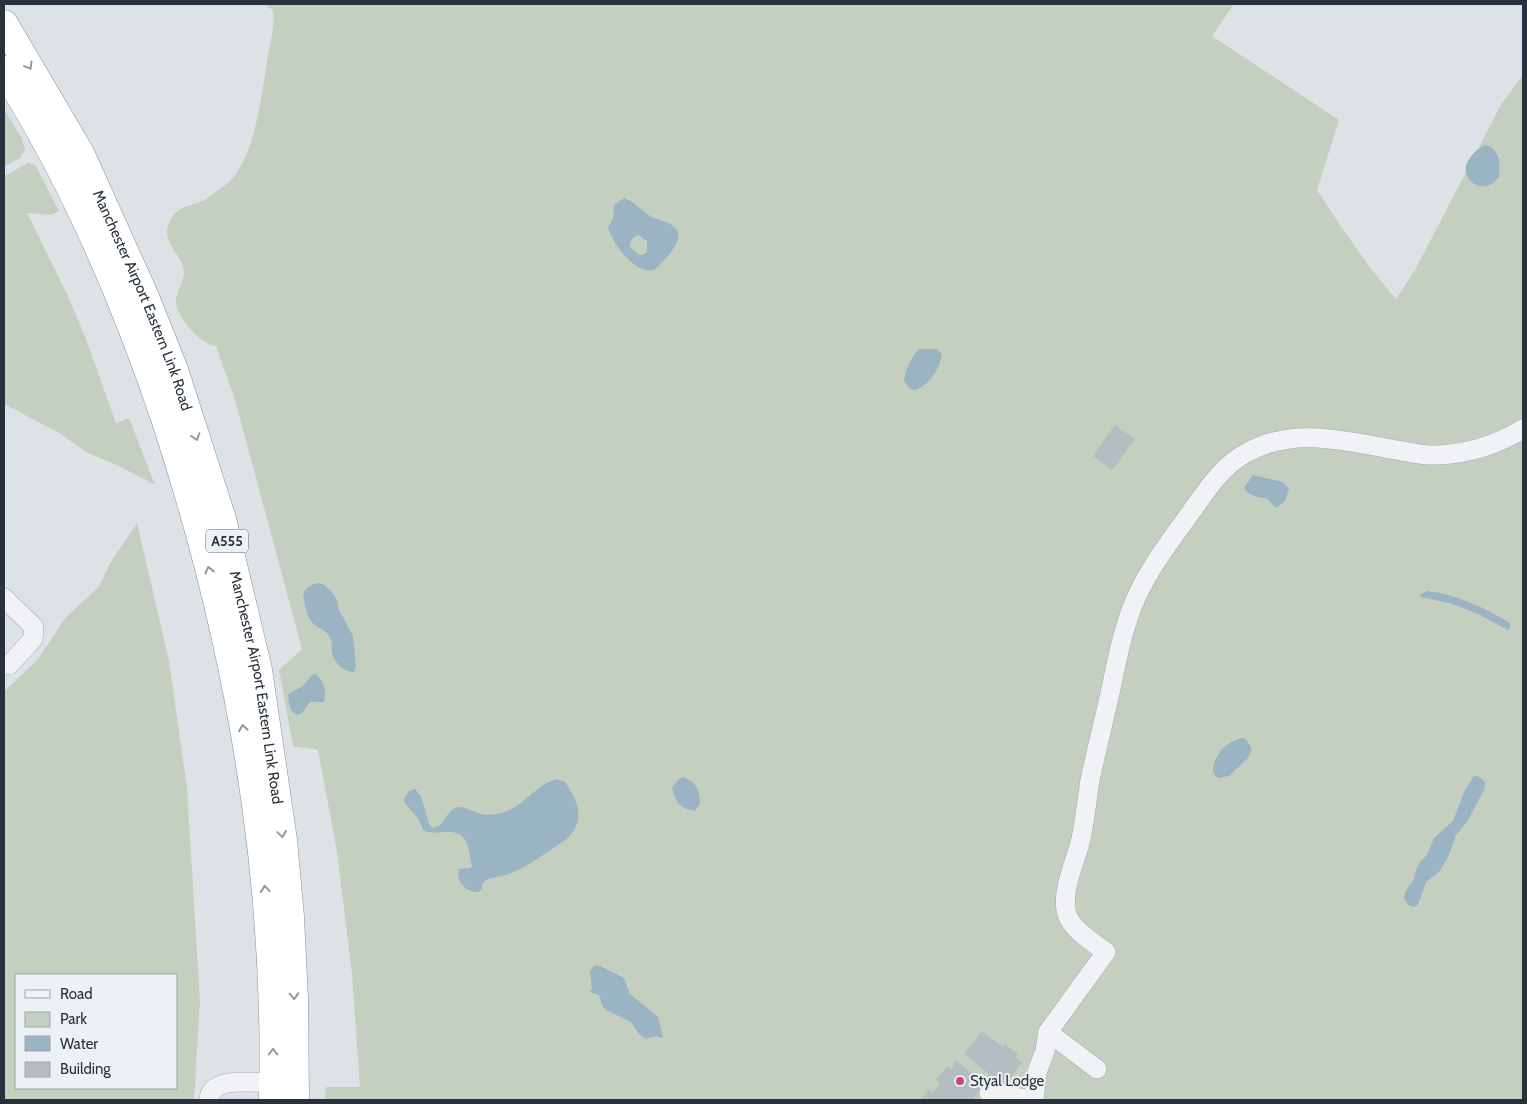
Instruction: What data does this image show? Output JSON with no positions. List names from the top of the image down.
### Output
{
  "streets": {
    "highway": ["Manchester Airport Eastern Link Road", "A555"]
  },
  "places": ["Styal Lodge"],
  "legend": [
    "Road",
    "Park",
    "Water",
    "Building"
  ]
}
